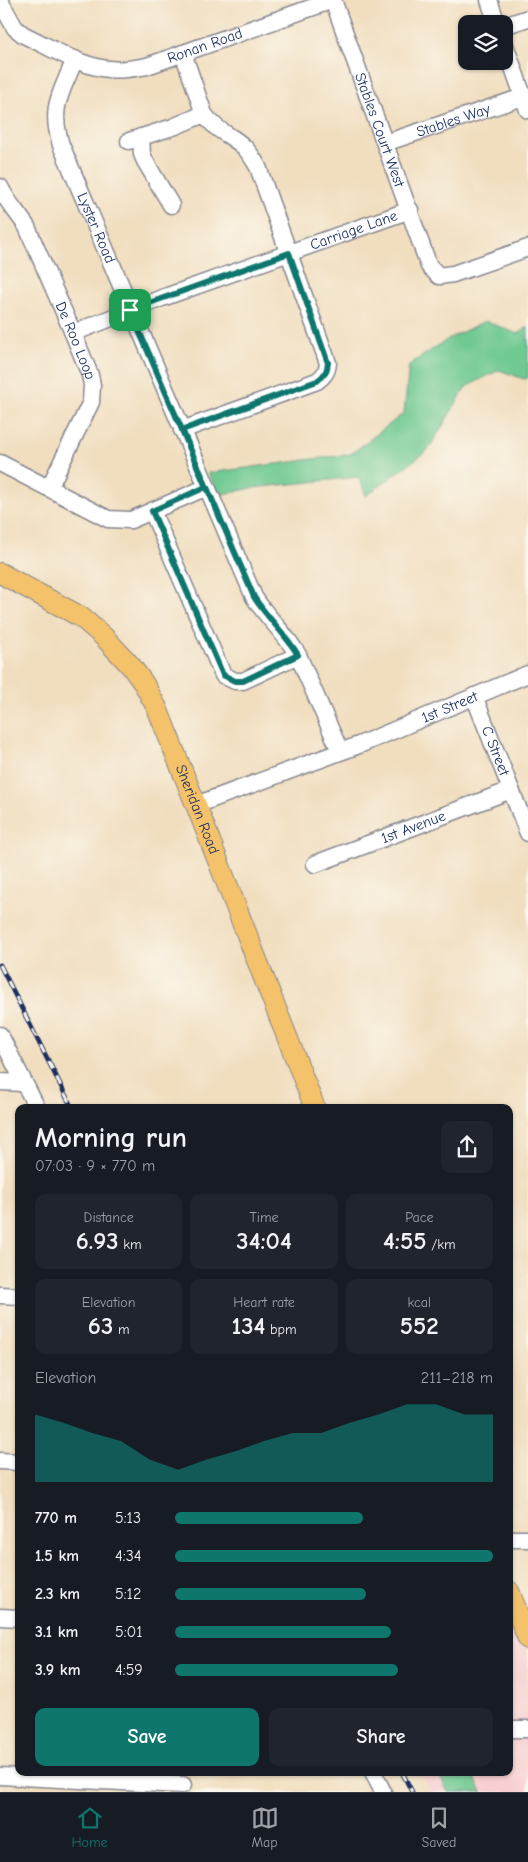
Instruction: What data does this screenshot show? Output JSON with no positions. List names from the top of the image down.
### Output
{
  "streets": {
    "main road": ["Sheridan Road"],
    "street": [
      "Ronan Road",
      "Stables Way",
      "Stables Court West",
      "Lyster Road",
      "Carriage Lane",
      "De Roo Loop",
      "1st Street",
      "C Street",
      "1st Avenue"
    ]
  },
  "crossings": [
    ["Ronan Road", "Stables Court West"],
    ["Ronan Road", "Lyster Road"],
    ["Stables Way", "Stables Court West"],
    ["Stables Court West", "Carriage Lane"],
    ["Lyster Road", "Carriage Lane"],
    ["Lyster Road", "1st Street"],
    ["Carriage Lane", "De Roo Loop"],
    ["1st Street", "C Street"],
    ["1st Street", "Sheridan Road"],
    ["C Street", "1st Avenue"]
  ],
  "page": {
    "heading": ["Morning run", "07:03 · 9 × 770 m"],
    "stats": [
      ["Distance", "6.93 km"],
      ["Time", "34:04"],
      ["Pace", "4:55 /km"],
      ["Elevation", "63 m"],
      ["Heart rate", "134 bpm"],
      ["kcal", "552"]
    ],
    "chart": ["Elevation", "211–218 m"],
    "list": [
      {
        "name": "770 m",
        "note": "5:13"
      },
      {
        "name": "1.5 km",
        "note": "4:34"
      },
      {
        "name": "2.3 km",
        "note": "5:12"
      },
      {
        "name": "3.1 km",
        "note": "5:01"
      },
      {
        "name": "3.9 km",
        "note": "4:59"
      }
    ],
    "buttons": ["Save", "Share"],
    "tabs": ["Home", "Map", "Saved"]
  }
}
